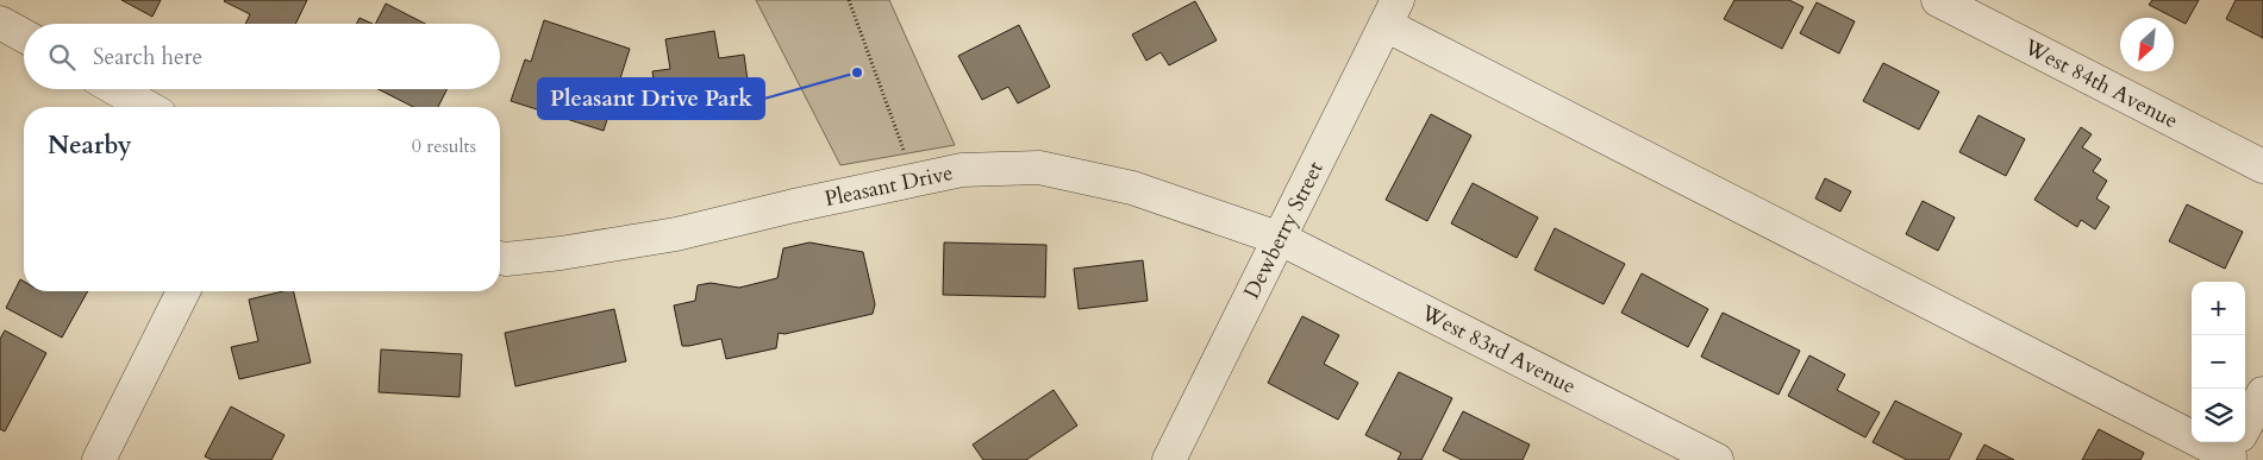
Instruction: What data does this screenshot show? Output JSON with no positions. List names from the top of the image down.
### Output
{
  "streets": {
    "street": [
      "West 84th Avenue",
      "Pleasant Drive",
      "Dewberry Street",
      "West 83rd Avenue"
    ]
  },
  "crossings": [
    ["Pleasant Drive", "Dewberry Street"],
    ["Pleasant Drive", "West 83rd Avenue"],
    ["Dewberry Street", "West 83rd Avenue"]
  ],
  "places": ["Pleasant Drive Park"],
  "north": "bottom left",
  "page": {
    "search": "Search here",
    "heading": ["Nearby", "0 results"],
    "map_buttons": ["+", "−"]
  }
}
